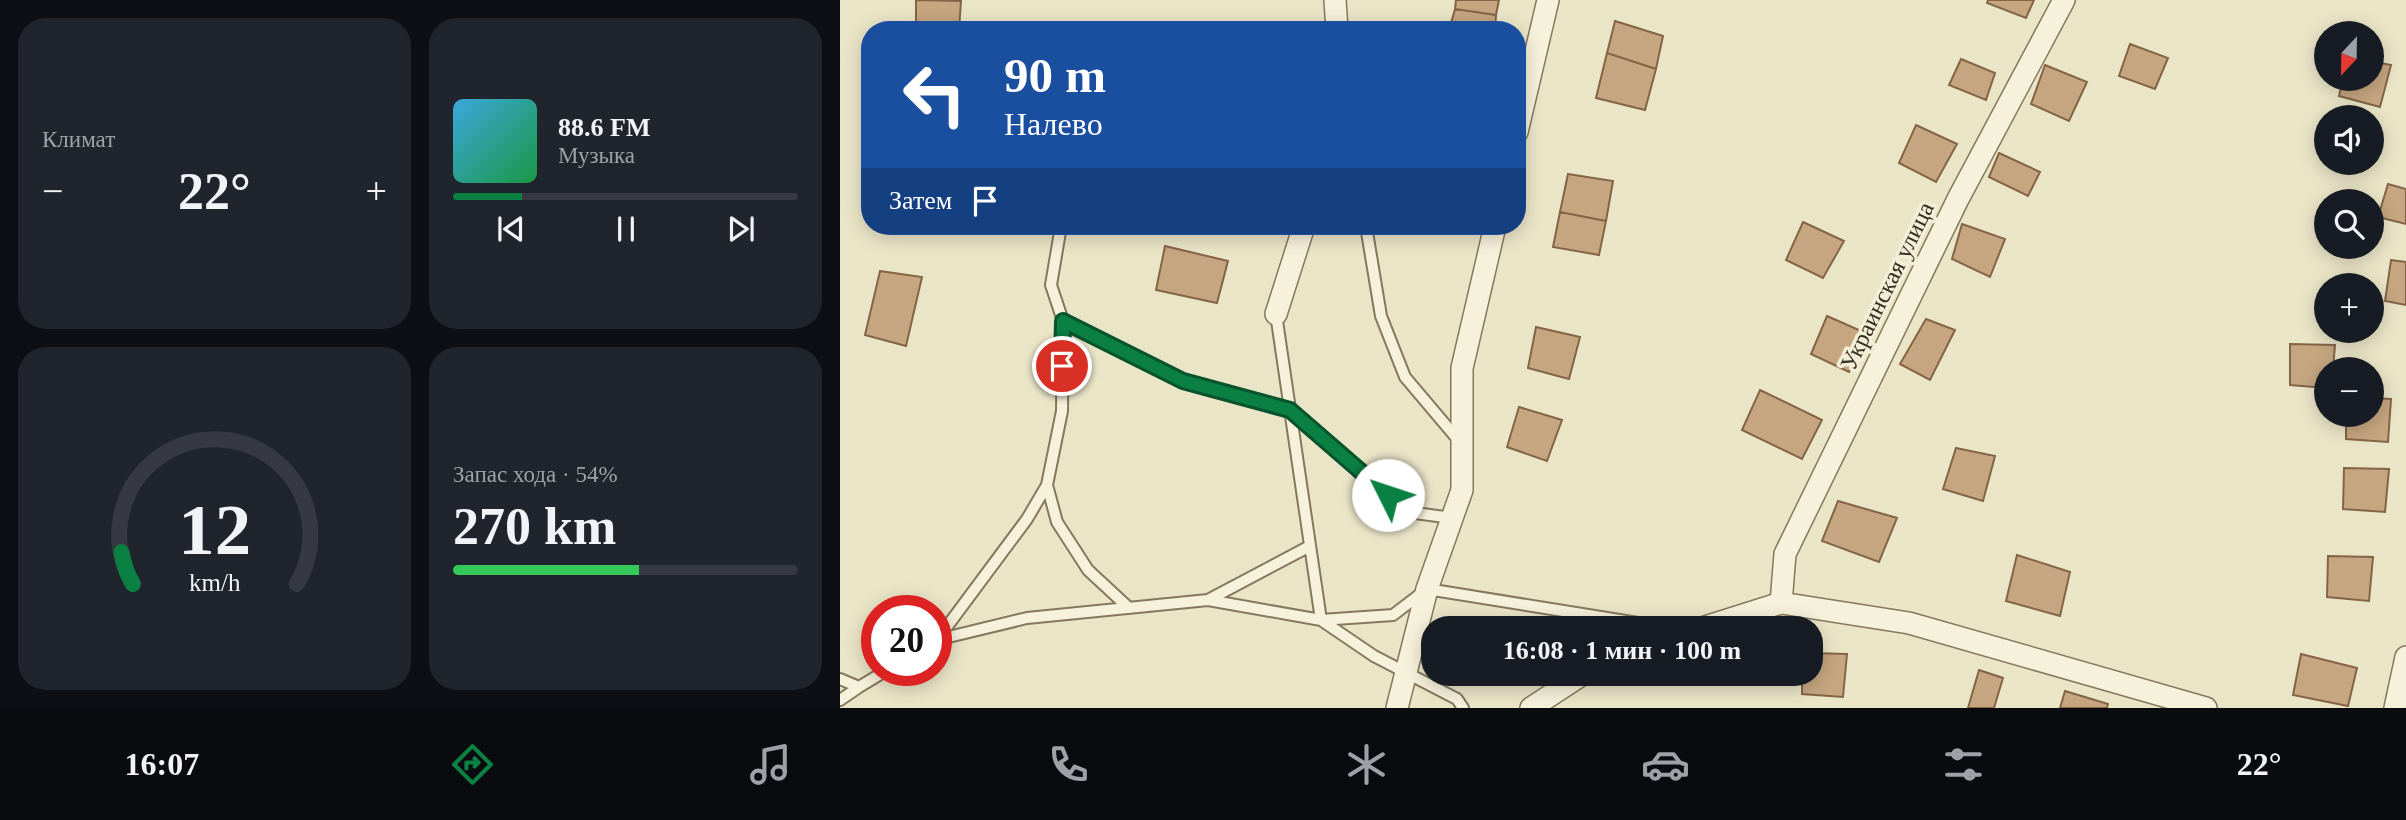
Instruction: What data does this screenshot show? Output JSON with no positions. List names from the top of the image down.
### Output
{
  "streets": {
    "street": ["Украинская улица"]
  },
  "north": "bottom",
  "page": {
    "tile": [
      "Климат",
      ["Запас хода · 54%", "270 km"]
    ],
    "map_buttons": ["+", "−"],
    "turn": ["90 m", "Налево"],
    "song": ["88.6 FM", "Музыка"],
    "heat": ["−", "22°", "+"],
    "then": "Затем",
    "limit": "20",
    "trip": "16:08 · 1 мин · 100 m",
    "tabs": ["16:07", "22°"],
    "gauge": ["12", "km/h"]
  }
}
